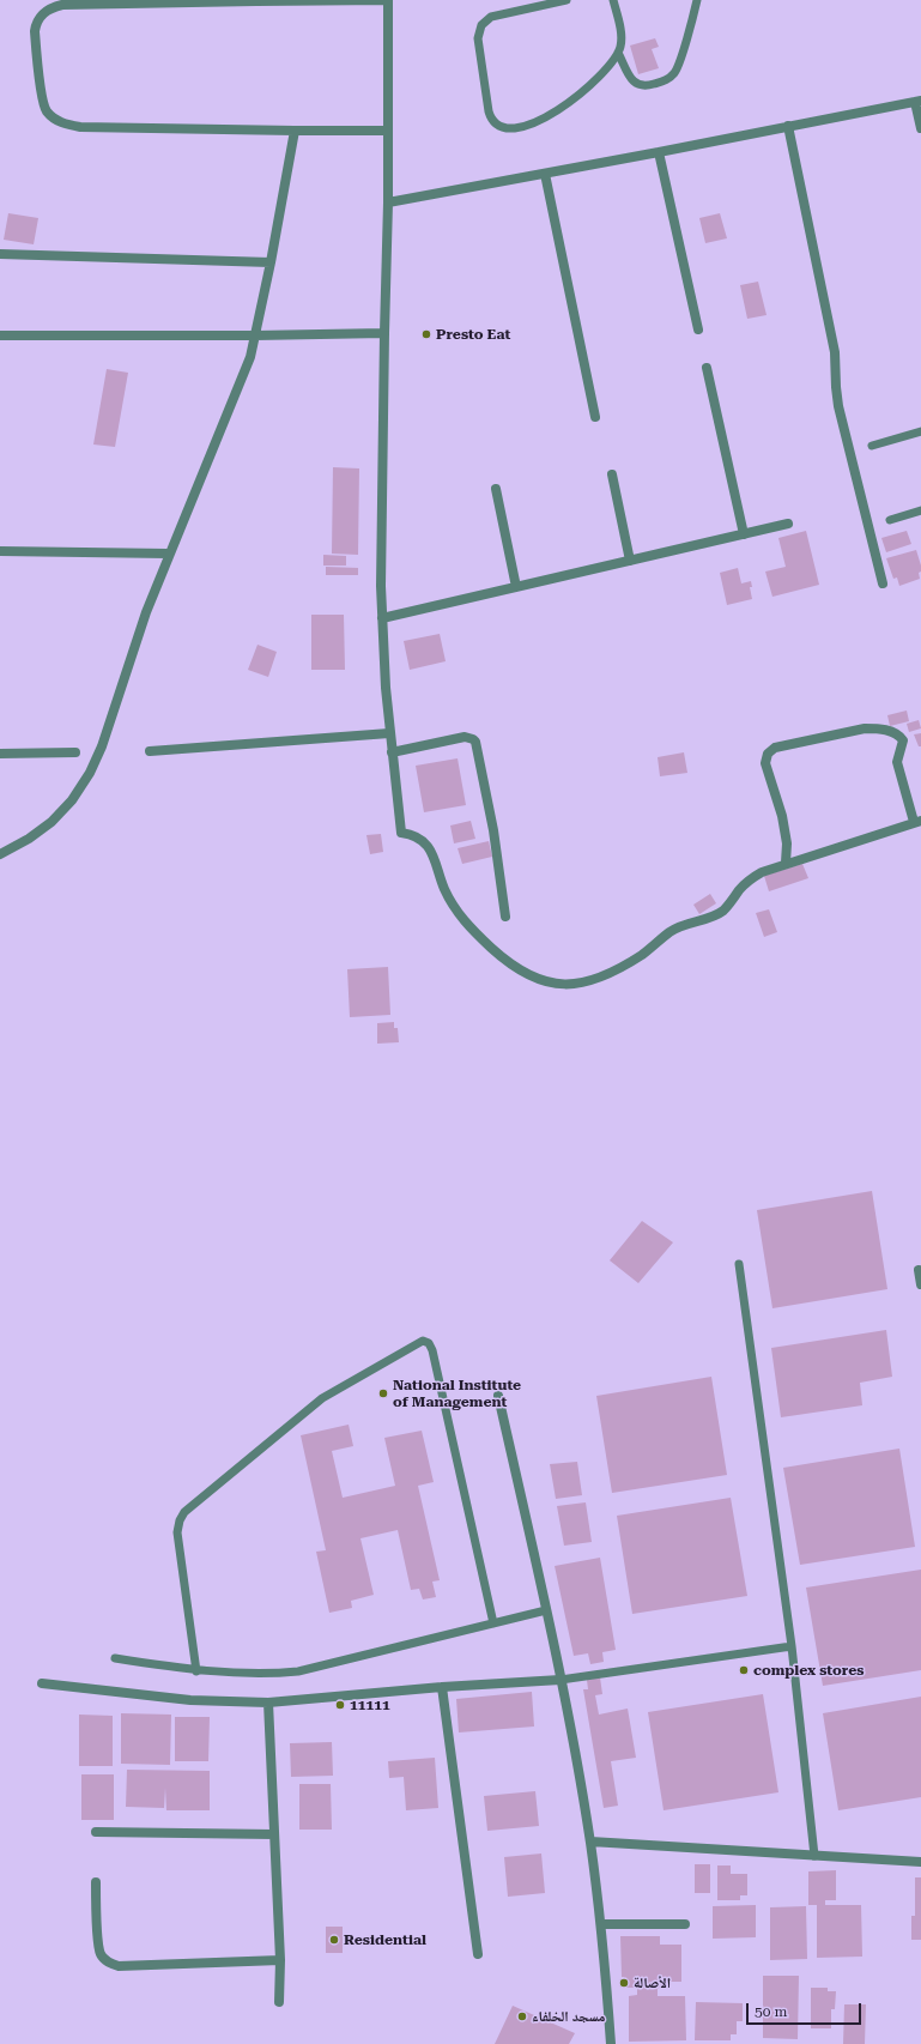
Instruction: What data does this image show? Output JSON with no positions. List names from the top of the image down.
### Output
{
  "places": [
    "Presto Eat",
    "National Institute of Management",
    "complex stores",
    "11111",
    "Residential",
    "الأصالة",
    "مسجد الخلفاء"
  ],
  "scale_bar": "50 m"
}
